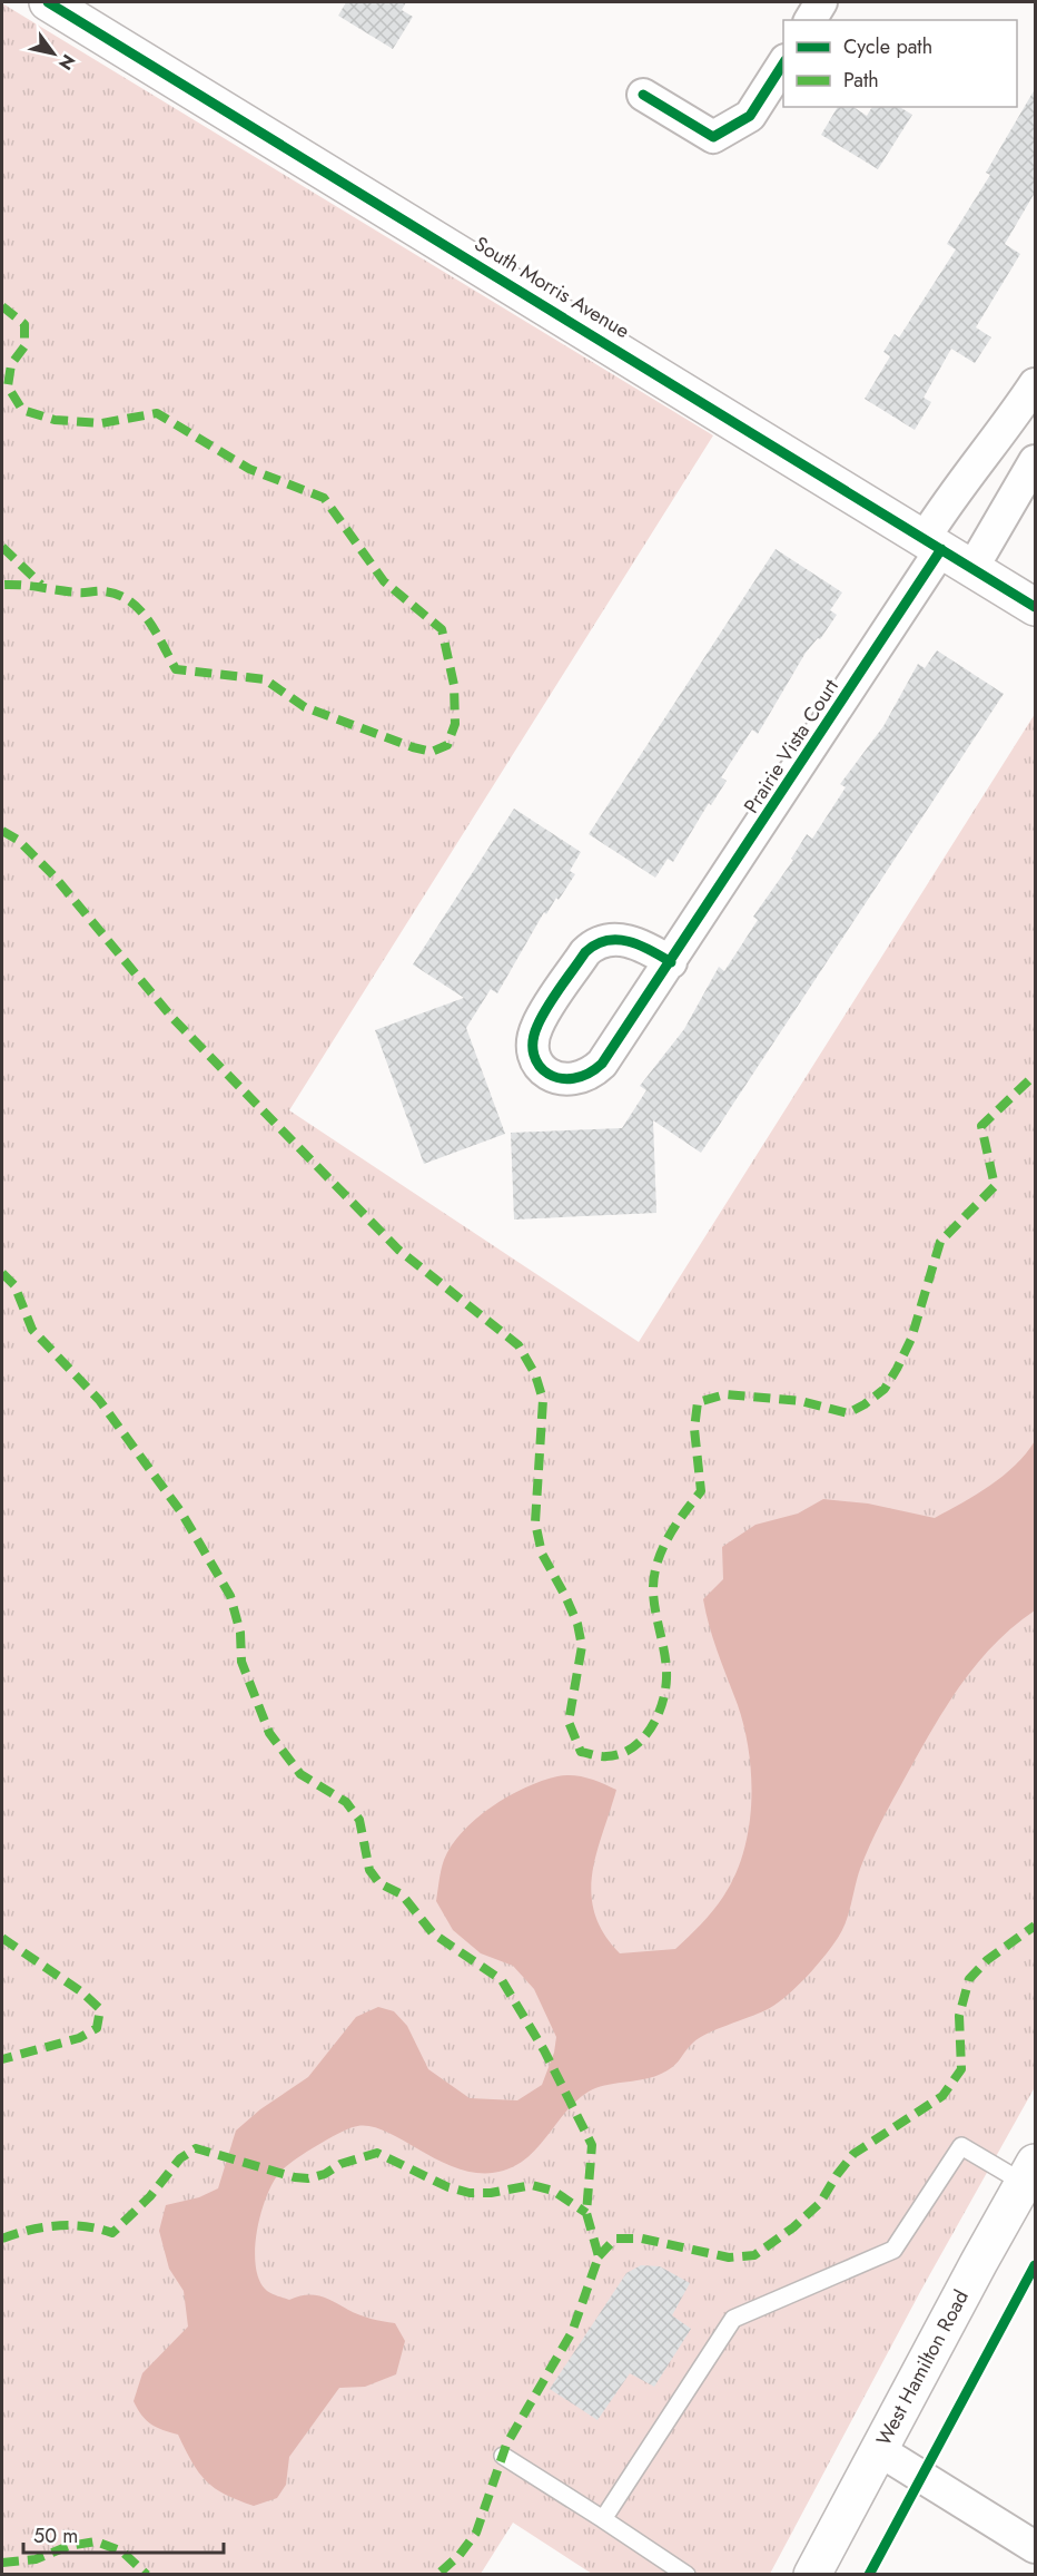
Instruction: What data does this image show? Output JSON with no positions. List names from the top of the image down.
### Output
{
  "streets": {
    "street": ["South Morris Avenue", "Prairie Vista Court", "West Hamilton Road"]
  },
  "crossings": [
    ["South Morris Avenue", "Prairie Vista Court"]
  ],
  "legend": ["Cycle path", "Path"],
  "scale_bar": "50 m",
  "north": "bottom right"
}
